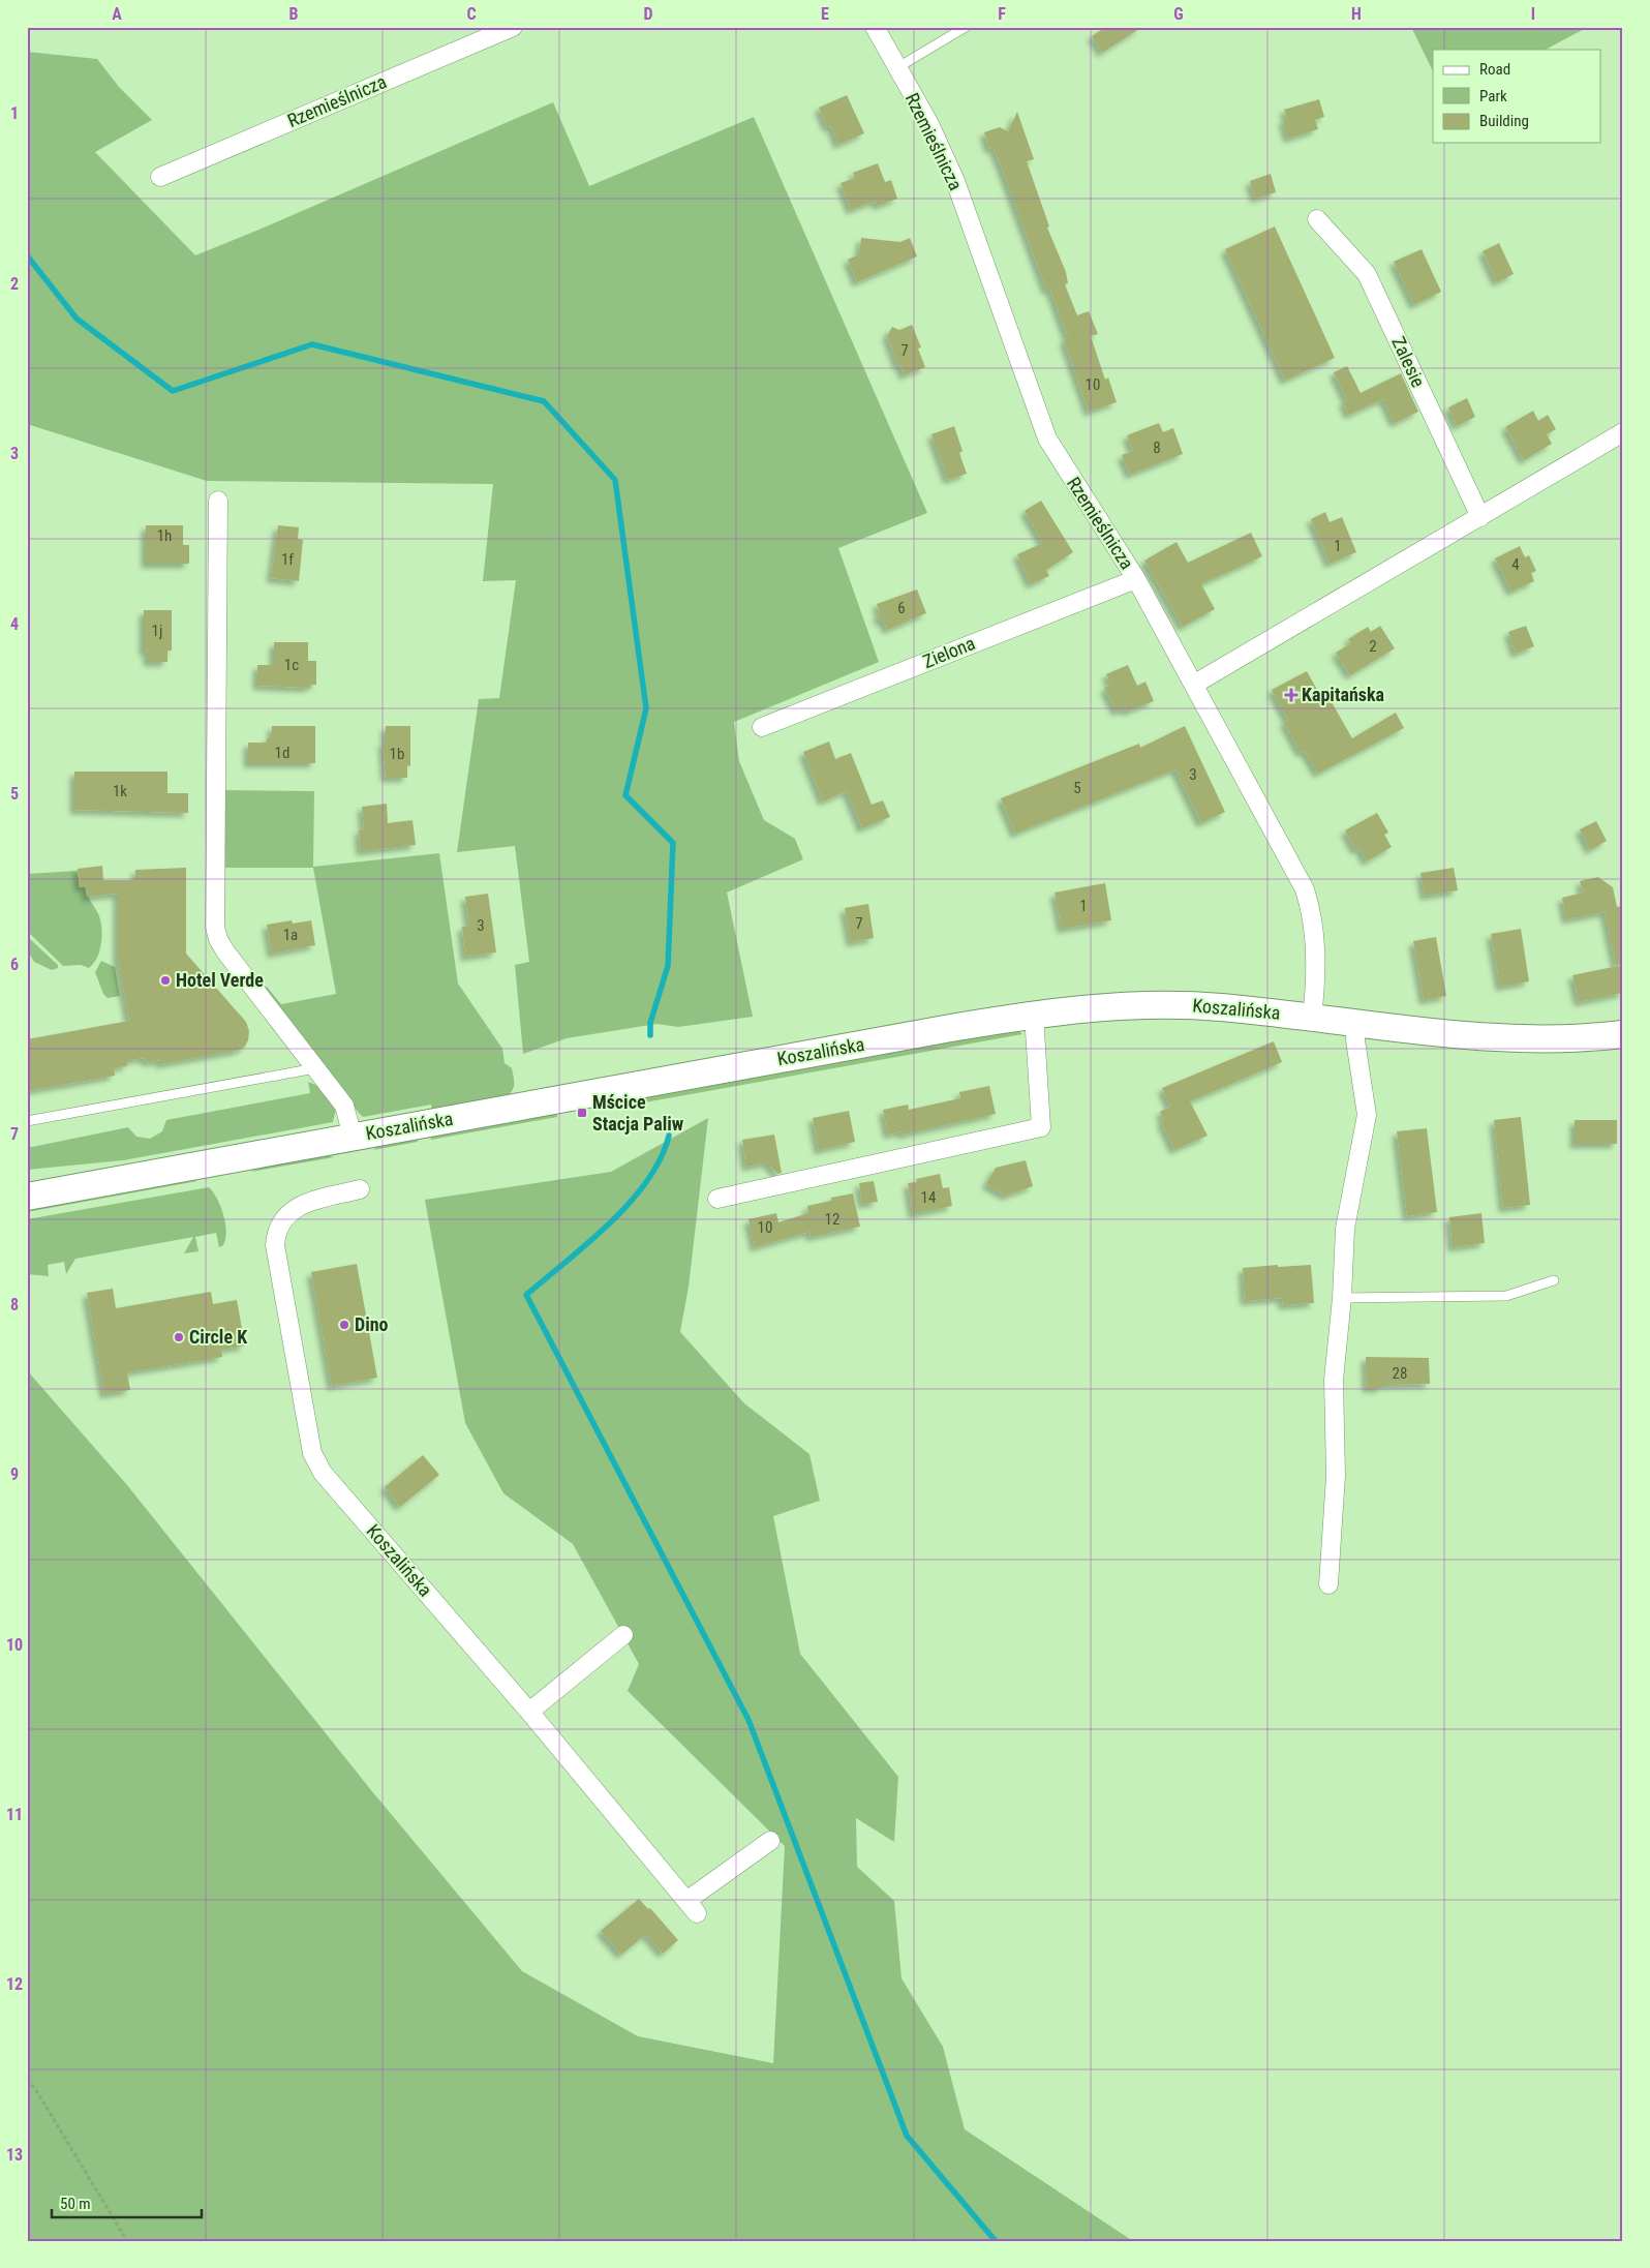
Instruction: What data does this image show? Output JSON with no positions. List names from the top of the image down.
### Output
{
  "streets": {
    "main road": ["Koszalińska"],
    "street": ["Rzemieślnicza", "Zalesie", "Zielona"]
  },
  "crossings": [
    ["Rzemieślnicza", "Zielona"],
    ["Rzemieślnicza", "Koszalińska"]
  ],
  "places": {
    "health": ["Kapitańska"],
    "other": ["Hotel Verde", "Dino", "Circle K"],
    "transit": ["Mścice Stacja Paliw"]
  },
  "house_numbers": [
    "7",
    "10",
    "8",
    "1h",
    "1",
    "1f",
    "4",
    "6",
    "1j",
    "2",
    "1c",
    "1d",
    "1b",
    "3",
    "5",
    "1k",
    "1",
    "7",
    "3",
    "1a",
    "14",
    "12",
    "10",
    "28"
  ],
  "legend": ["Road", "Park", "Building"],
  "scale_bar": "50 m",
  "grid": {
    "columns": [
      "A",
      "B",
      "C",
      "D",
      "E",
      "F",
      "G",
      "H",
      "I"
    ],
    "rows": [
      "1",
      "2",
      "3",
      "4",
      "5",
      "6",
      "7",
      "8",
      "9",
      "10",
      "11",
      "12",
      "13"
    ]
  }
}
